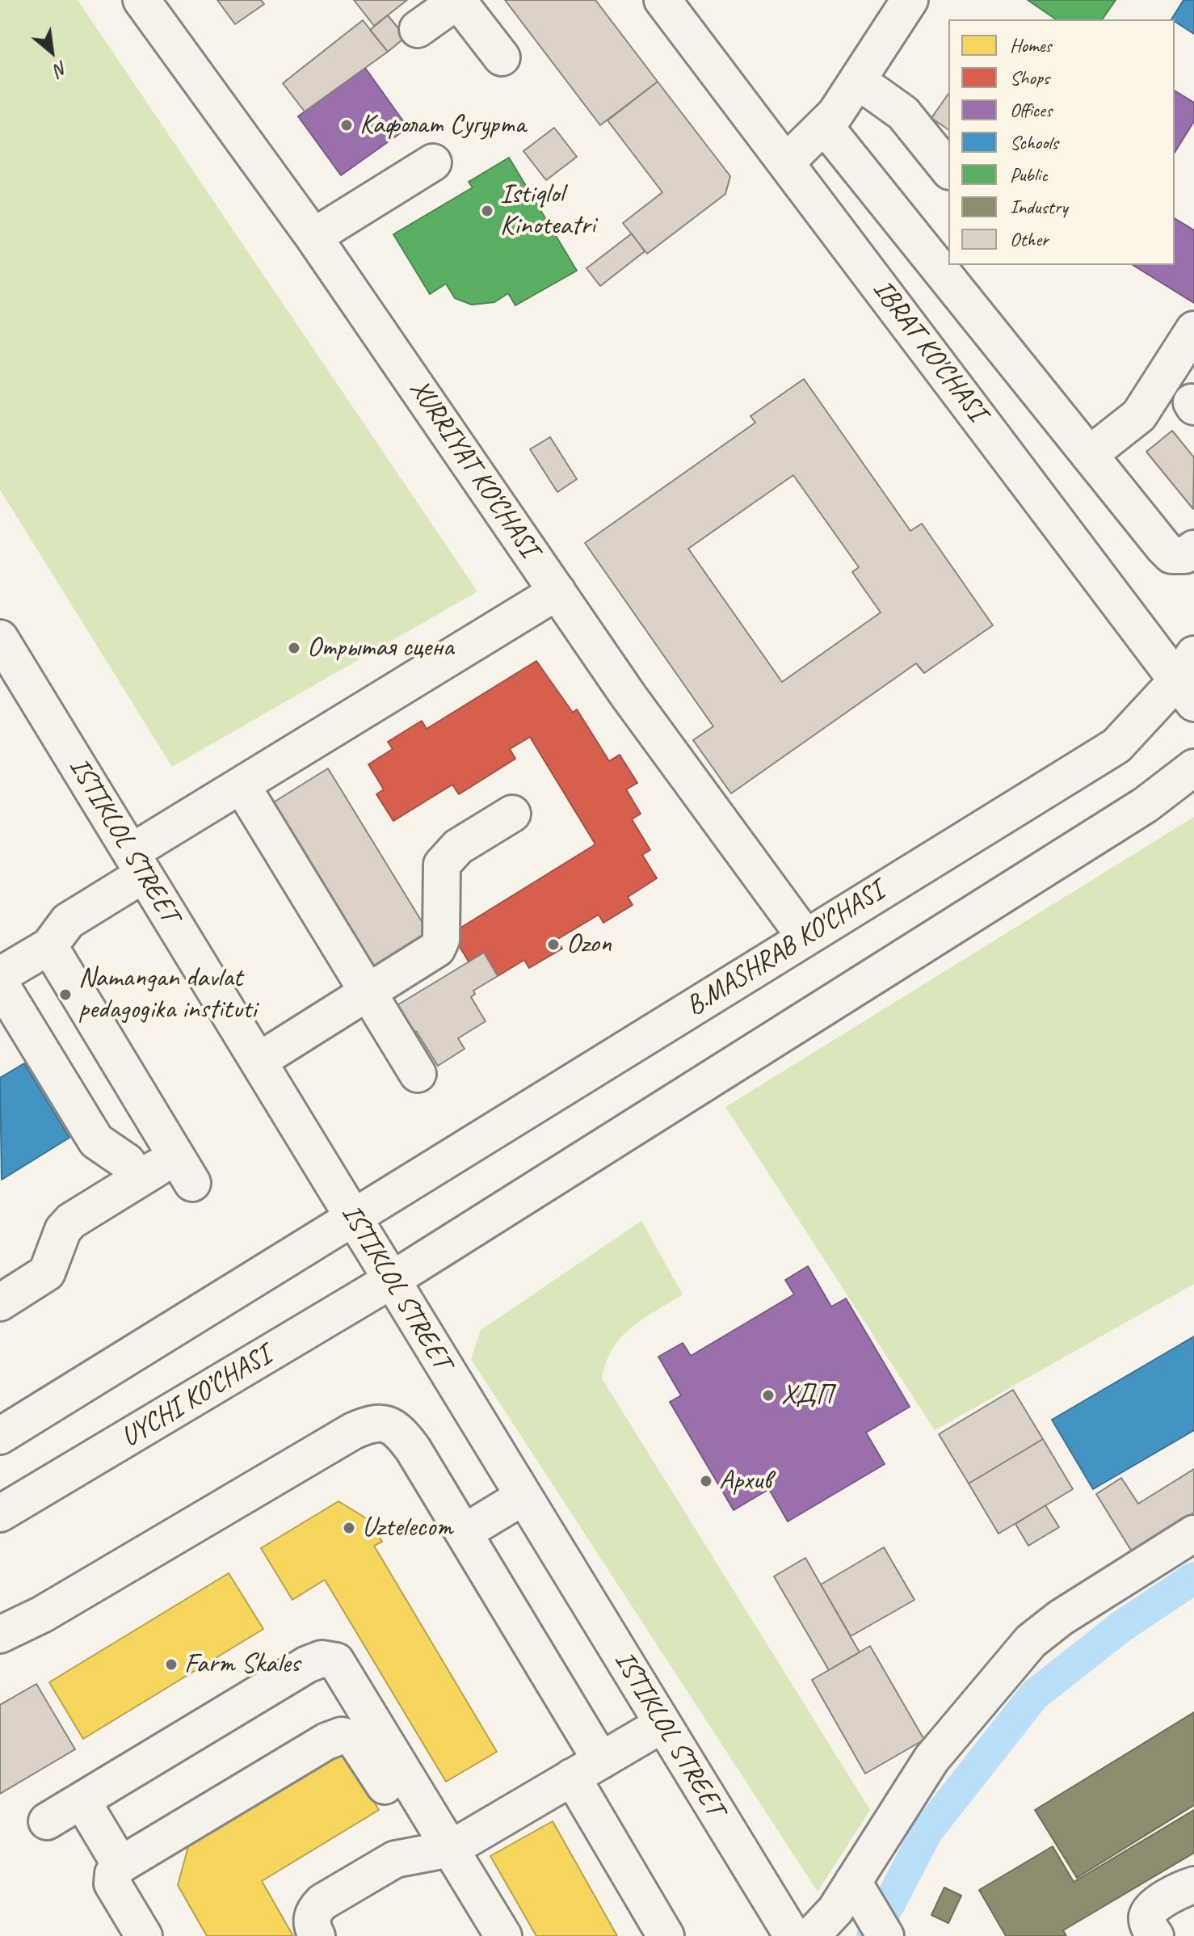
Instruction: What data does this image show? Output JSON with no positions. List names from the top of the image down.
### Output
{
  "streets": {
    "main road": [
      "IBRAT KO'CHASI",
      "XURRIYAT KO‘CHASI",
      "ISTIKLOL STREET",
      "B.MASHRAB KO'CHASI",
      "UYCHI KO’CHASI"
    ]
  },
  "crossings": [
    ["IBRAT KO'CHASI", "B.MASHRAB KO'CHASI"],
    ["XURRIYAT KO‘CHASI", "B.MASHRAB KO'CHASI"],
    ["ISTIKLOL STREET", "B.MASHRAB KO'CHASI"],
    ["ISTIKLOL STREET", "UYCHI KO’CHASI"]
  ],
  "places": [
    "Кафолат Сугурта",
    "Istiqlol Kinoteatri",
    "Отрытая сцена",
    "Ozon",
    "Namangan davlat pedagogika instituti",
    "ХДП",
    "Архив",
    "Uztelecom",
    "Farm Skales"
  ],
  "legend": [
    "Homes",
    "Shops",
    "Offices",
    "Schools",
    "Public",
    "Industry",
    "Other"
  ],
  "north": "bottom right"
}
